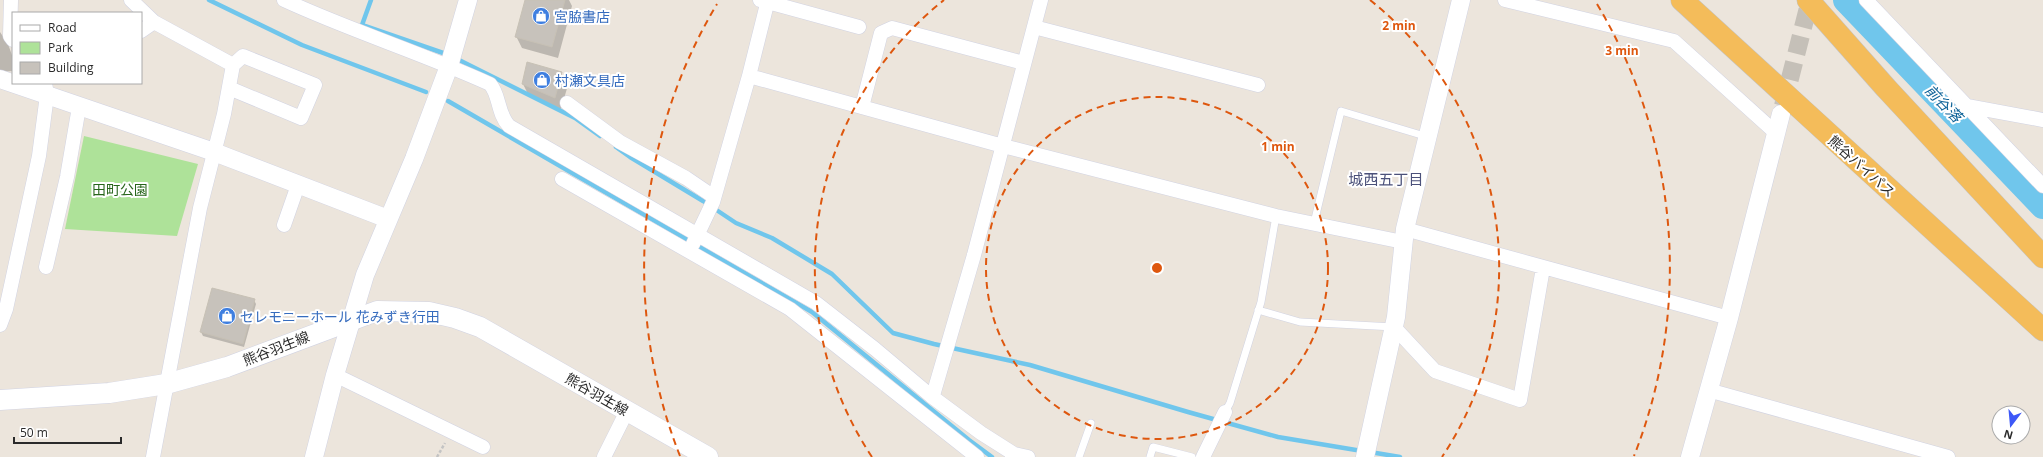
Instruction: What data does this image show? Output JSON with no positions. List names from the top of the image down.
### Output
{
  "streets": {
    "highway": ["熊谷バイパス"],
    "main road": ["熊谷羽生線"]
  },
  "districts": ["城西五丁目"],
  "water": ["前谷落"],
  "parks": ["田町公園"],
  "places": {
    "shop": ["宮脇書店", "村瀬文具店", "セレモニーホール 花みずき行田"]
  },
  "legend": ["Road", "Park", "Building"],
  "scale_bar": "50 m",
  "north": "bottom",
  "rings": ["2 min", "3 min", "1 min"]
}
